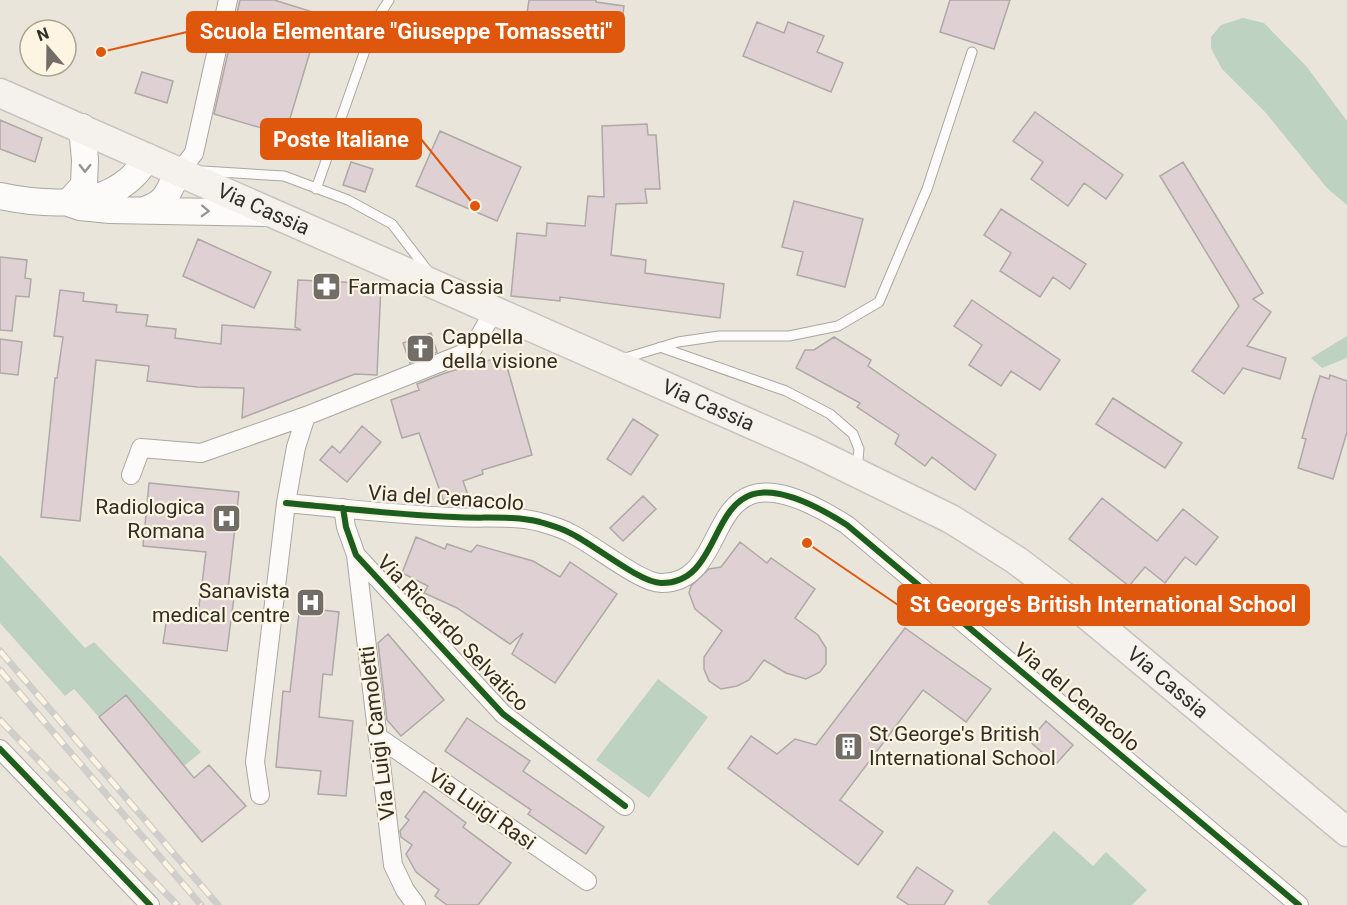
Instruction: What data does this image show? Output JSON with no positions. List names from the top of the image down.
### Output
{
  "streets": {
    "main road": ["Via Cassia"],
    "street": [
      "Via del Cenacolo",
      "Via Riccardo Selvatico",
      "Via Luigi Camoletti",
      "Via Luigi Rasi"
    ]
  },
  "crossings": [
    ["Via del Cenacolo", "Via Riccardo Selvatico"],
    ["Via Riccardo Selvatico", "Via Luigi Camoletti"],
    ["Via Luigi Camoletti", "Via Luigi Rasi"]
  ],
  "places": {
    "other": ["Scuola Elementare \"Giuseppe Tomassetti\"", "Poste Italiane", "St George's British International School"],
    "pharmacy": ["Farmacia Cassia"],
    "church": ["Cappella della visione"],
    "hospital": ["Radiologica Romana", "Sanavista medical centre"],
    "building": ["St.George's British International School"]
  },
  "north": "top"
}
